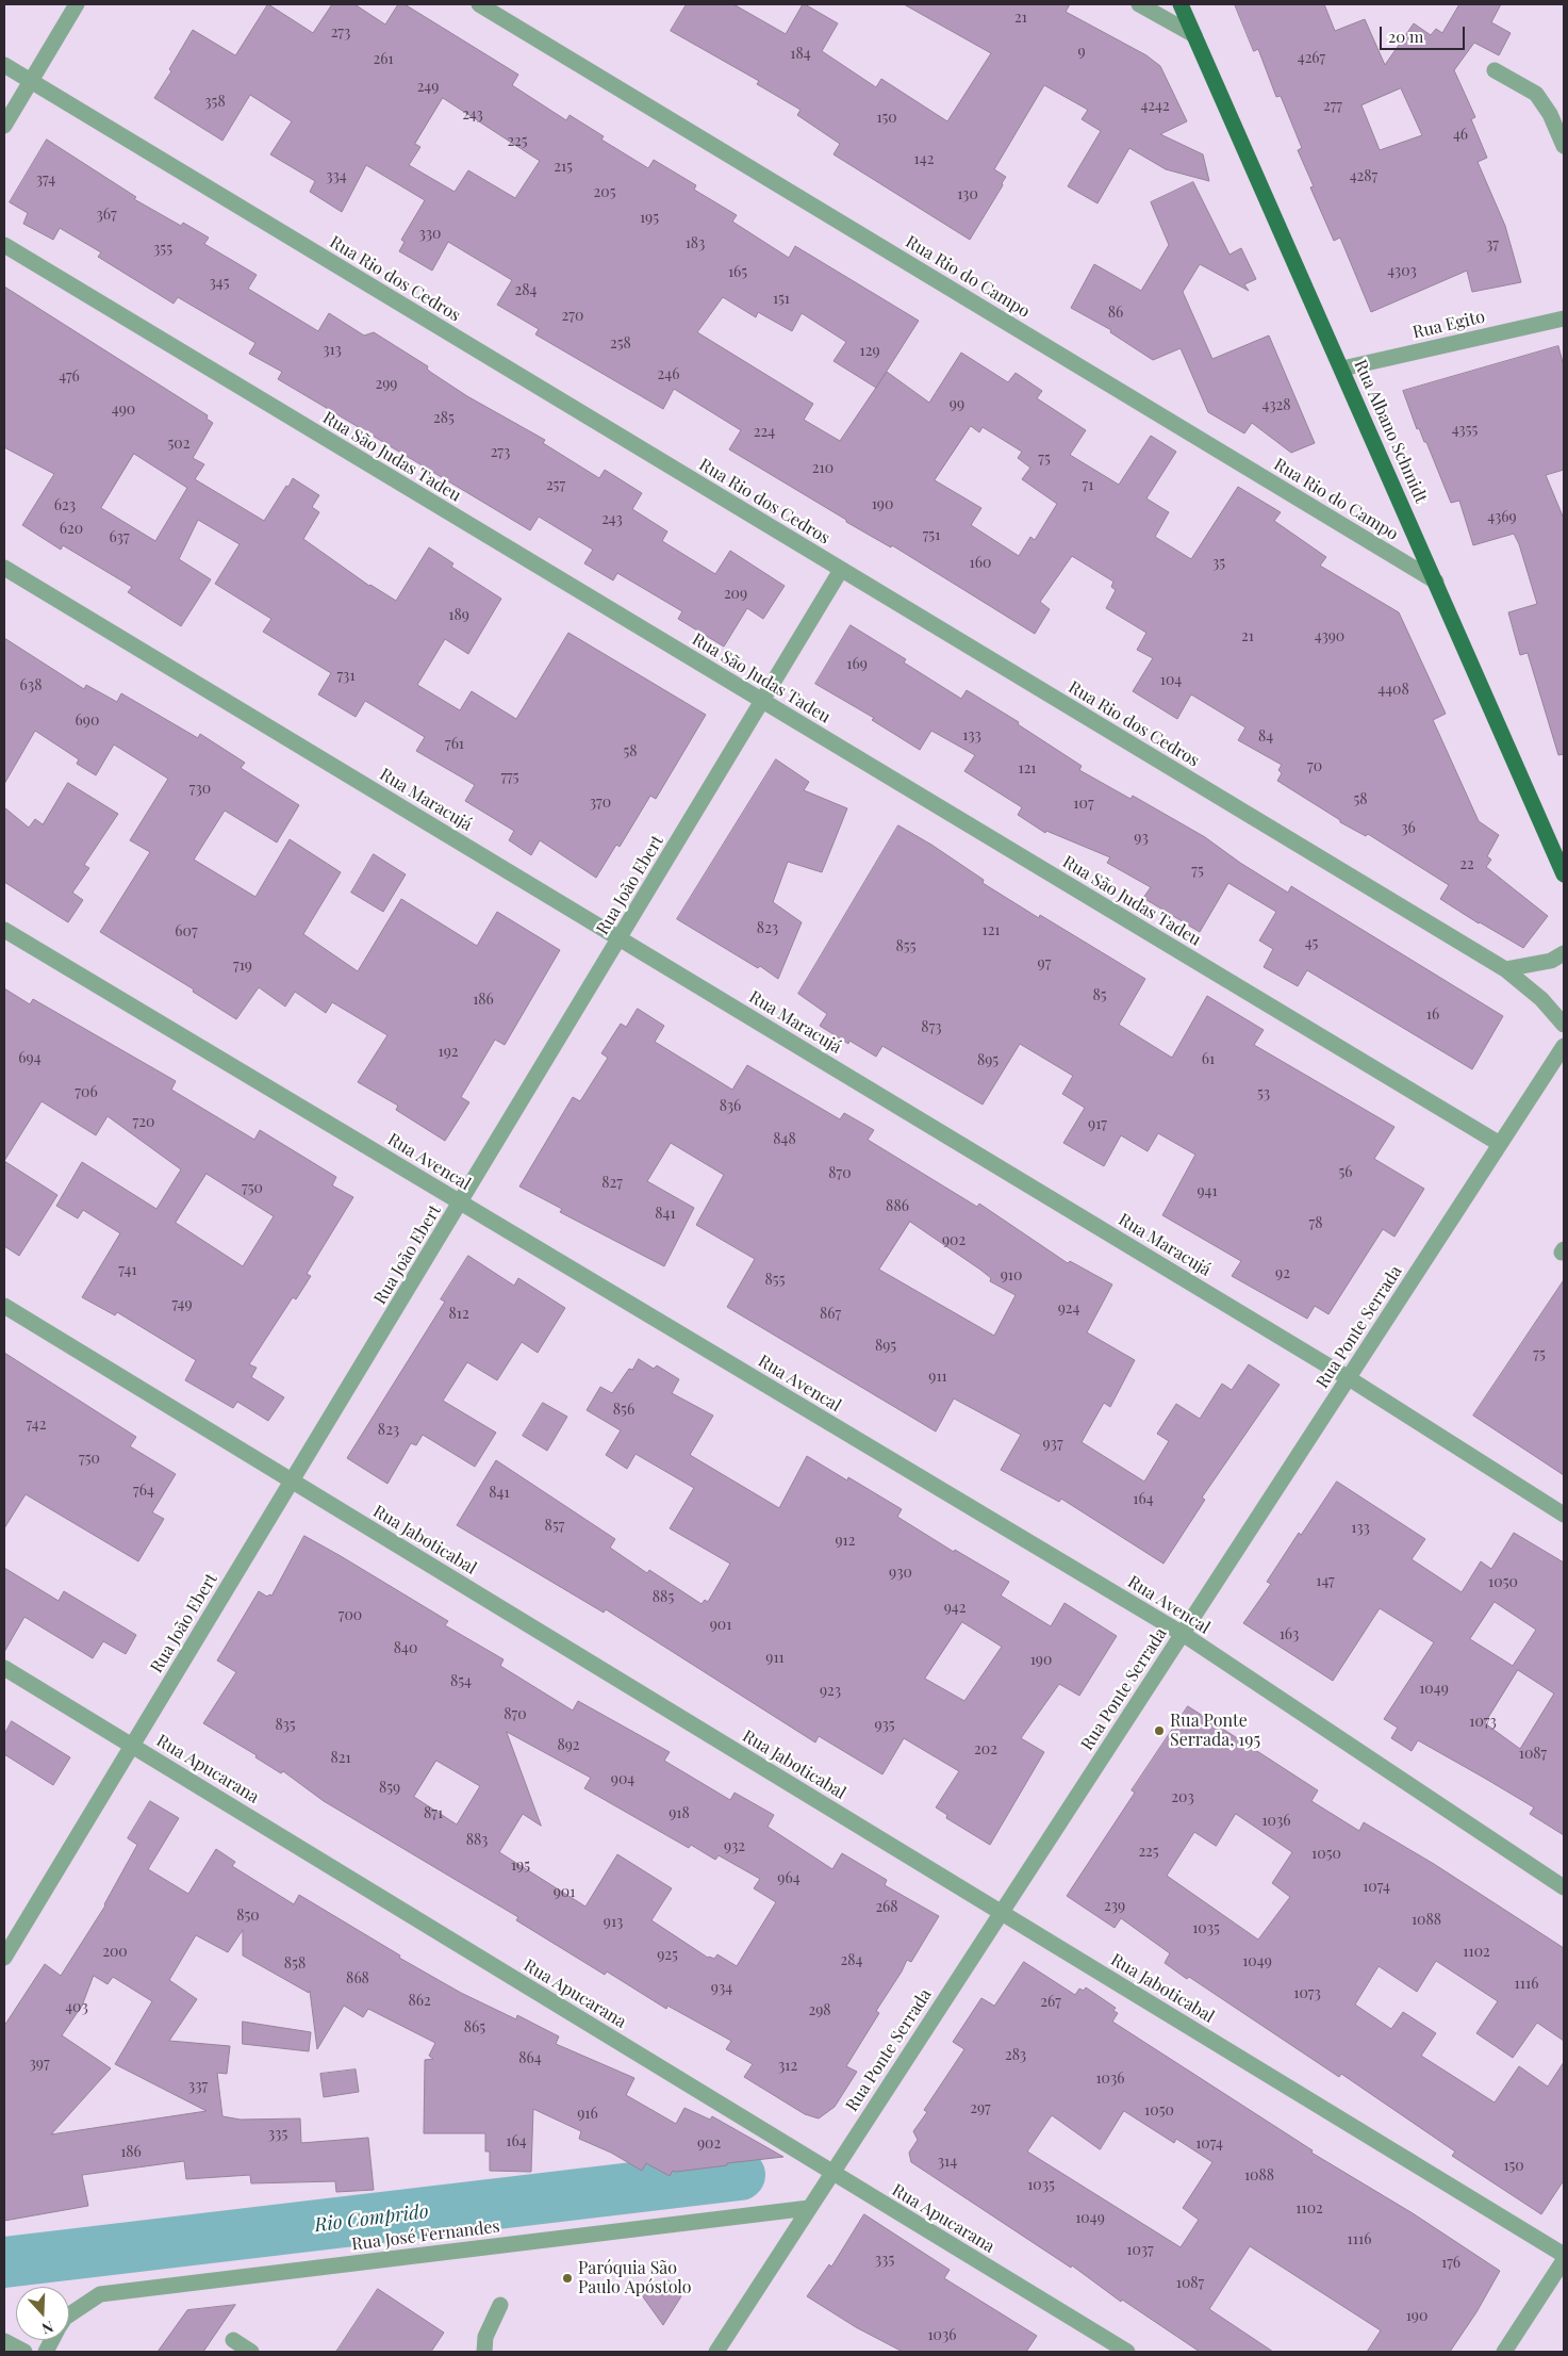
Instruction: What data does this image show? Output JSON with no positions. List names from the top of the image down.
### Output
{
  "streets": {
    "main road": ["Rua Albano Schmidt"],
    "street": [
      "Rua Rio do Campo",
      "Rua Rio dos Cedros",
      "Rua Egito",
      "Rua São Judas Tadeu",
      "Rua Maracujá",
      "Rua João Ebert",
      "Rua Avencal",
      "Rua Ponte Serrada",
      "Rua Jaboticabal",
      "Rua Apucarana",
      "Rua José Fernandes"
    ]
  },
  "crossings": [
    ["Rua Rio do Campo", "Rua Albano Schmidt"],
    ["Rua Rio dos Cedros", "Rua João Ebert"],
    ["Rua Egito", "Rua Albano Schmidt"],
    ["Rua São Judas Tadeu", "Rua João Ebert"],
    ["Rua São Judas Tadeu", "Rua Ponte Serrada"],
    ["Rua Maracujá", "Rua João Ebert"],
    ["Rua Maracujá", "Rua Ponte Serrada"],
    ["Rua João Ebert", "Rua Avencal"],
    ["Rua João Ebert", "Rua Jaboticabal"],
    ["Rua João Ebert", "Rua Apucarana"],
    ["Rua Avencal", "Rua Ponte Serrada"],
    ["Rua Ponte Serrada", "Rua Jaboticabal"],
    ["Rua Ponte Serrada", "Rua Apucarana"],
    ["Rua Ponte Serrada", "Rua José Fernandes"]
  ],
  "water": ["Rio Comprido"],
  "places": ["Rua Ponte Serrada, 195", "Paróquia São Paulo Apóstolo"],
  "house_numbers": [
    "21",
    "273",
    "9",
    "184",
    "4267",
    "261",
    "249",
    "358",
    "4242",
    "277",
    "243",
    "150",
    "46",
    "225",
    "142",
    "215",
    "334",
    "4287",
    "374",
    "205",
    "130",
    "367",
    "195",
    "330",
    "183",
    "37",
    "355",
    "4303",
    "165",
    "345",
    "284",
    "151",
    "86",
    "270",
    "258",
    "313",
    "129",
    "246",
    "476",
    "299",
    "99",
    "4328",
    "490",
    "285",
    "4355",
    "224",
    "502",
    "273",
    "75",
    "210",
    "257",
    "71",
    "190",
    "623",
    "4369",
    "243",
    "620",
    "751",
    "637",
    "160",
    "35",
    "209",
    "189",
    "21",
    "4390",
    "169",
    "731",
    "104",
    "638",
    "4408",
    "690",
    "133",
    "84",
    "761",
    "58",
    "70",
    "121",
    "775",
    "730",
    "58",
    "370",
    "107",
    "36",
    "93",
    "22",
    "75",
    "823",
    "121",
    "607",
    "45",
    "855",
    "97",
    "719",
    "85",
    "186",
    "16",
    "873",
    "192",
    "694",
    "61",
    "895",
    "706",
    "53",
    "836",
    "720",
    "917",
    "848",
    "56",
    "870",
    "827",
    "750",
    "941",
    "886",
    "841",
    "78",
    "902",
    "741",
    "92",
    "910",
    "855",
    "749",
    "924",
    "812",
    "867",
    "895",
    "75",
    "911",
    "856",
    "742",
    "823",
    "937",
    "750",
    "764",
    "841",
    "164",
    "857",
    "133",
    "912",
    "930",
    "147",
    "1050",
    "885",
    "942",
    "700",
    "901",
    "163",
    "840",
    "911",
    "190",
    "854",
    "1049",
    "923",
    "870",
    "1073",
    "835",
    "935",
    "892",
    "202",
    "1087",
    "821",
    "904",
    "859",
    "203",
    "871",
    "918",
    "1036",
    "883",
    "932",
    "225",
    "1050",
    "195",
    "964",
    "1074",
    "901",
    "239",
    "268",
    "850",
    "1088",
    "913",
    "1035",
    "200",
    "1102",
    "925",
    "284",
    "1049",
    "858",
    "868",
    "1116",
    "934",
    "1073",
    "862",
    "267",
    "403",
    "298",
    "865",
    "283",
    "864",
    "397",
    "312",
    "1036",
    "337",
    "297",
    "1050",
    "916",
    "335",
    "164",
    "902",
    "1074",
    "186",
    "314",
    "150",
    "1088",
    "1035",
    "1102",
    "1049",
    "1116",
    "1037",
    "335",
    "176",
    "1087",
    "190",
    "1036"
  ],
  "scale_bar": "20 m",
  "north": "bottom"
}
